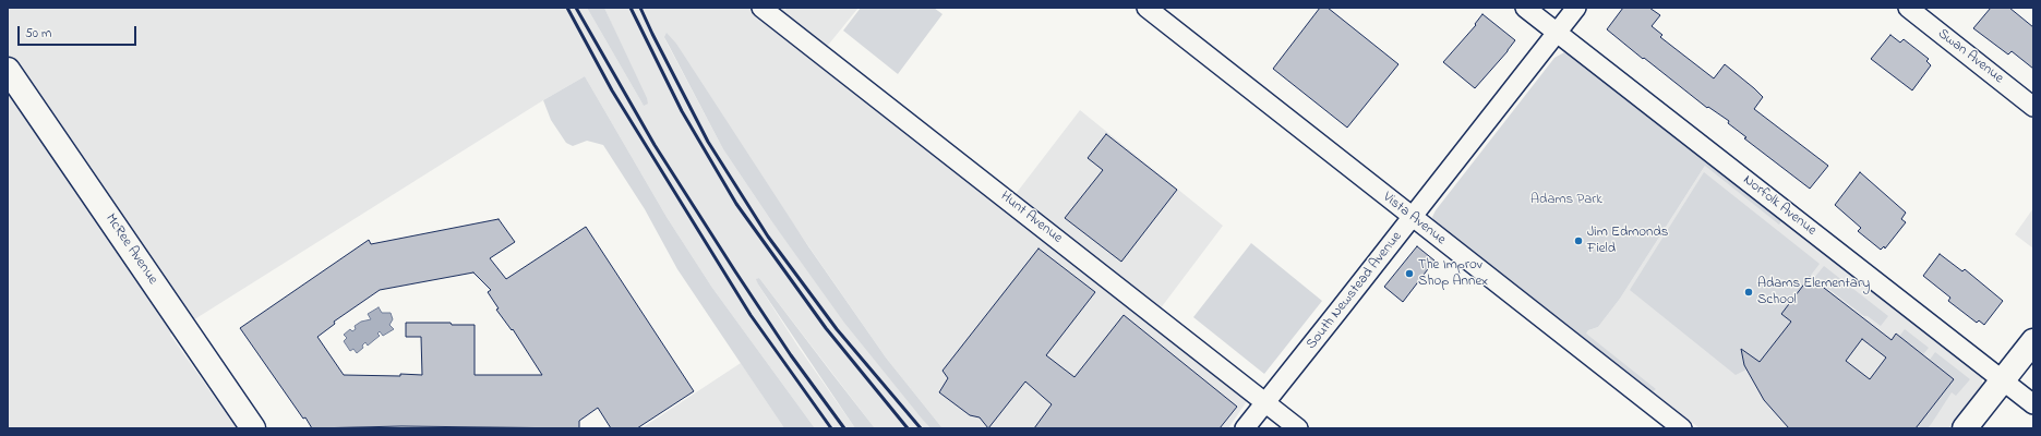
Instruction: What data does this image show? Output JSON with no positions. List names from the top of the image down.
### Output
{
  "streets": {
    "main road": ["McRee Avenue"],
    "street": [
      "Swan Avenue",
      "Norfolk Avenue",
      "Hunt Avenue",
      "Vista Avenue",
      "South Newstead Avenue"
    ]
  },
  "crossings": [
    ["Norfolk Avenue", "South Newstead Avenue"],
    ["Hunt Avenue", "South Newstead Avenue"],
    ["Vista Avenue", "South Newstead Avenue"]
  ],
  "parks": ["Adams Park"],
  "places": ["Jim Edmonds Field", "The Improv Shop Annex", "Adams Elementary School"],
  "scale_bar": "50 m"
}
